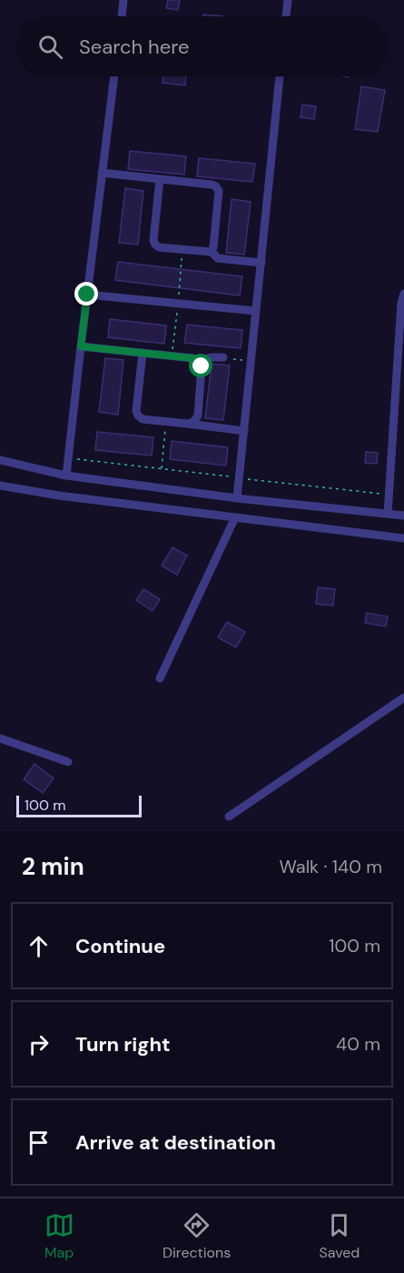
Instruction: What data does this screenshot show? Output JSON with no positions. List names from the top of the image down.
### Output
{
  "scale_bar": "100 m",
  "page": {
    "search": "Search here",
    "scale": "100 m",
    "heading": ["2 min", "Walk · 140 m"],
    "list": [
      ["Continue", "100 m"],
      ["Turn right", "40 m"],
      "Arrive at destination"
    ],
    "nav": ["Map", "Directions", "Saved"]
  }
}
